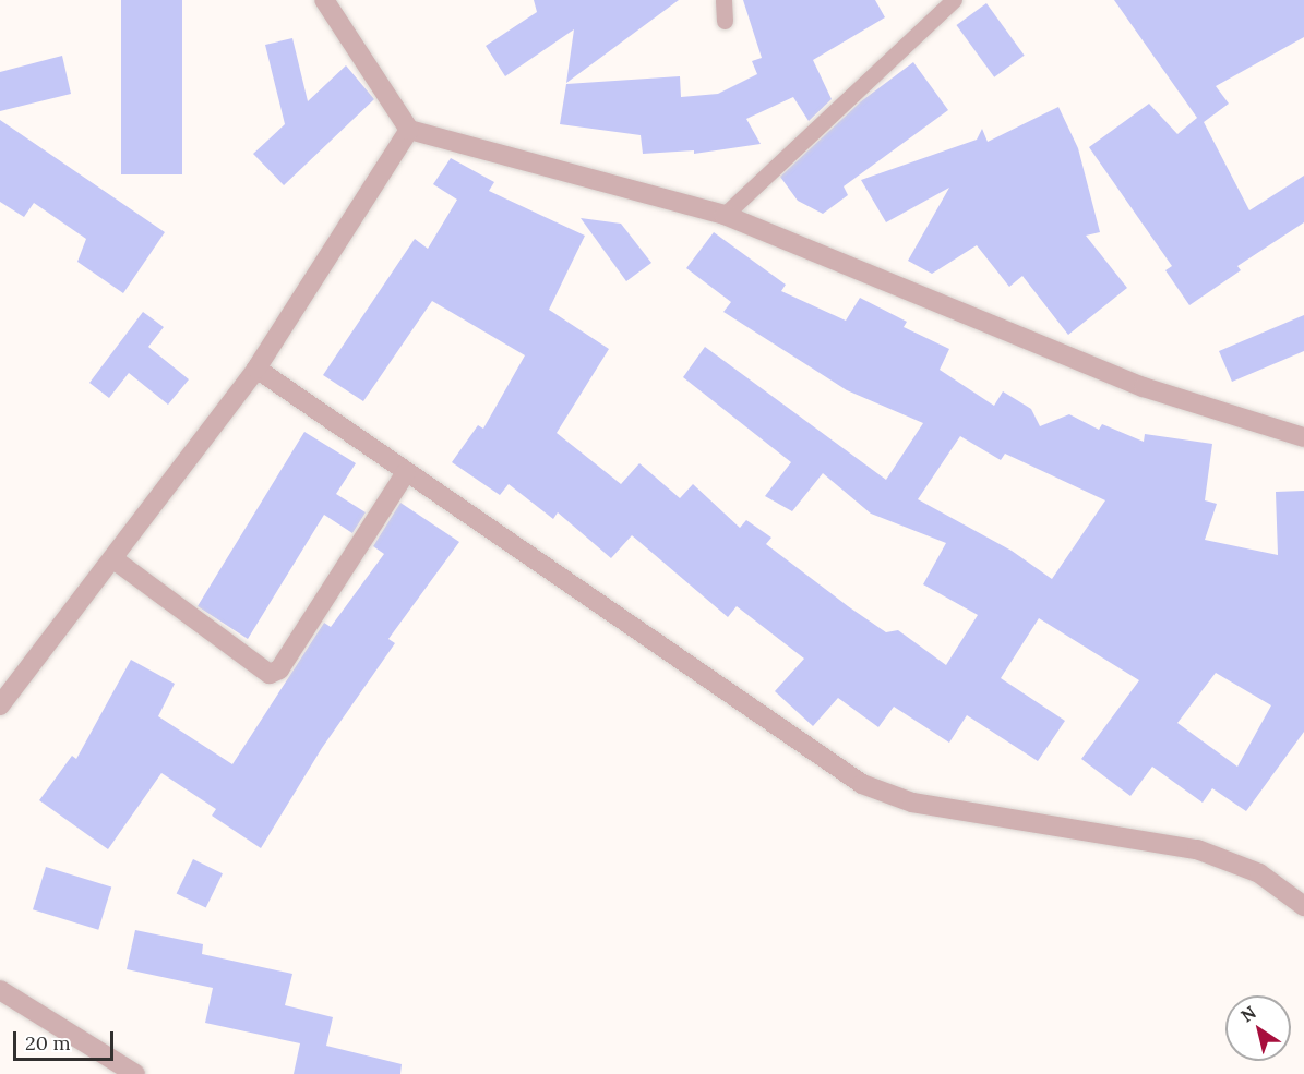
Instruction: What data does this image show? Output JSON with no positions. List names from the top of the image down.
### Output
{
  "scale_bar": "20 m",
  "north": "top left"
}
